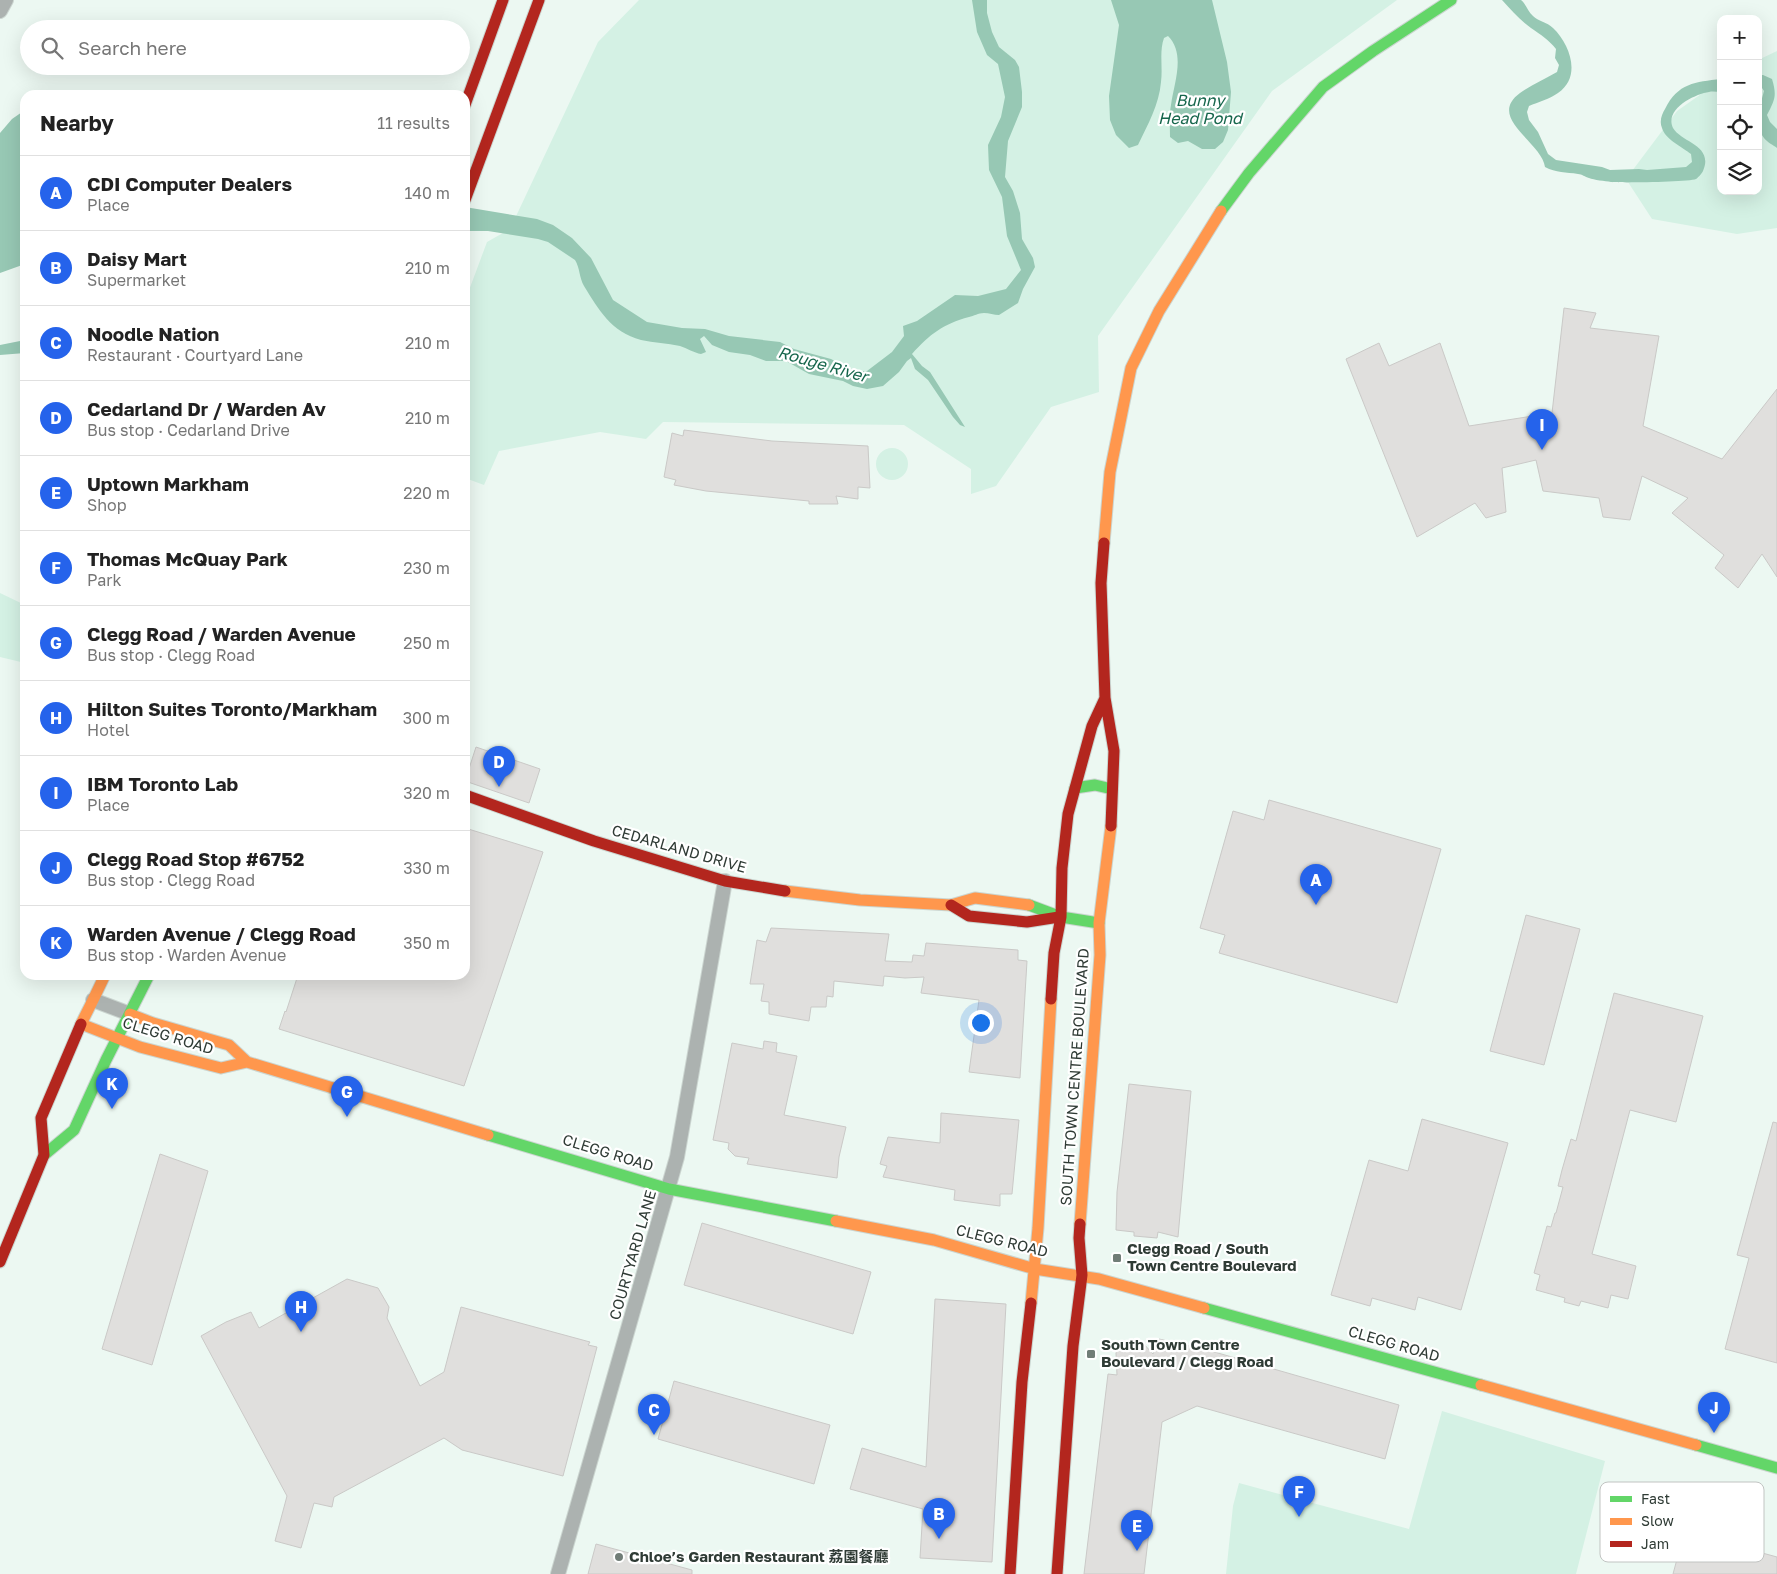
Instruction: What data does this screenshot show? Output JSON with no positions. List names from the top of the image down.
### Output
{
  "streets": {
    "street": [
      "CEDARLAND DRIVE",
      "CLEGG ROAD",
      "SOUTH TOWN CENTRE BOULEVARD",
      "COURTYARD LANE"
    ]
  },
  "crossings": [
    ["CEDARLAND DRIVE", "SOUTH TOWN CENTRE BOULEVARD"],
    ["CEDARLAND DRIVE", "COURTYARD LANE"],
    ["CLEGG ROAD", "SOUTH TOWN CENTRE BOULEVARD"],
    ["CLEGG ROAD", "COURTYARD LANE"]
  ],
  "water": ["Bunny Head Pond", "Rouge River"],
  "places": {
    "transit": ["Clegg Road / South Town Centre Boulevard", "South Town Centre Boulevard / Clegg Road"],
    "other": ["Chloe’s Garden Restaurant 荔園餐廳"]
  },
  "legend": ["Fast", "Slow", "Jam"],
  "page": {
    "map_buttons": ["+", "−"],
    "search": "Search here",
    "heading": ["Nearby", "11 results"],
    "list": [
      {
        "mark": "A",
        "name": "CDI Computer Dealers",
        "note": "Place",
        "value": "140 m"
      },
      {
        "mark": "B",
        "name": "Daisy Mart",
        "note": "Supermarket",
        "value": "210 m"
      },
      {
        "mark": "C",
        "name": "Noodle Nation",
        "note": "Restaurant · Courtyard Lane",
        "value": "210 m"
      },
      {
        "mark": "D",
        "name": "Cedarland Dr / Warden Av",
        "note": "Bus stop · Cedarland Drive",
        "value": "210 m"
      },
      {
        "mark": "E",
        "name": "Uptown Markham",
        "note": "Shop",
        "value": "220 m"
      },
      {
        "mark": "F",
        "name": "Thomas McQuay Park",
        "note": "Park",
        "value": "230 m"
      },
      {
        "mark": "G",
        "name": "Clegg Road / Warden Avenue",
        "note": "Bus stop · Clegg Road",
        "value": "250 m"
      },
      {
        "mark": "H",
        "name": "Hilton Suites Toronto/Markham",
        "note": "Hotel",
        "value": "300 m"
      },
      {
        "mark": "I",
        "name": "IBM Toronto Lab",
        "note": "Place",
        "value": "320 m"
      },
      {
        "mark": "J",
        "name": "Clegg Road Stop #6752",
        "note": "Bus stop · Clegg Road",
        "value": "330 m"
      },
      {
        "mark": "K",
        "name": "Warden Avenue / Clegg Road",
        "note": "Bus stop · Warden Avenue",
        "value": "350 m"
      }
    ],
    "pins": [
      "I",
      "D",
      "A",
      "K",
      "G",
      "H",
      "J",
      "C",
      "F",
      "B",
      "E"
    ]
  }
}
